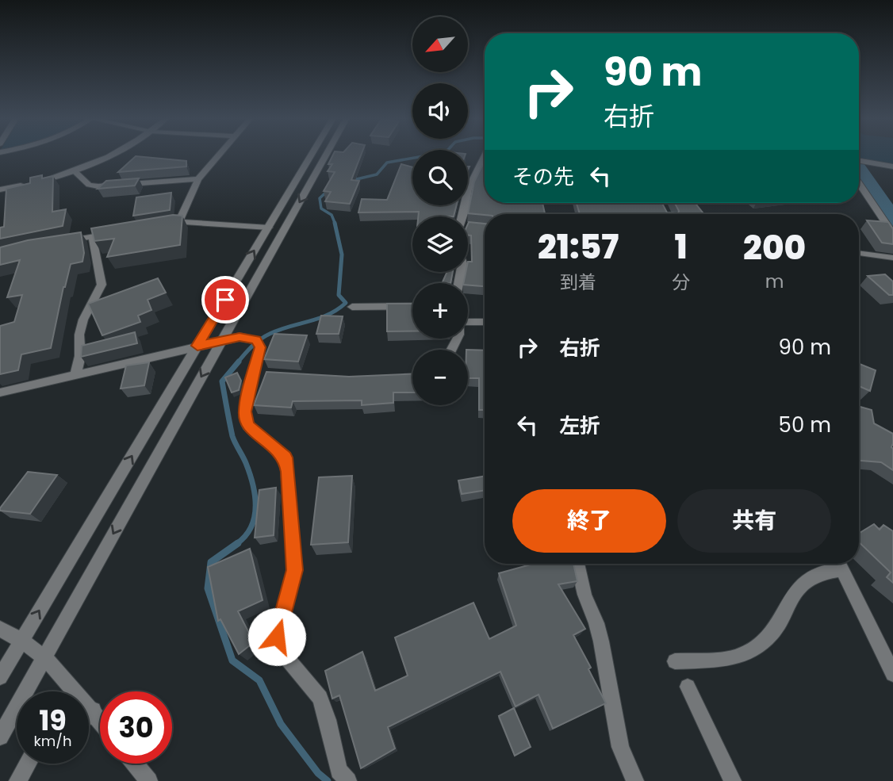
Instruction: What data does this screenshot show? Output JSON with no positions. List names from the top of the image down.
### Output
{
  "north": "bottom left",
  "page": {
    "map_buttons": ["+", "−"],
    "turn": ["90 m", "右折"],
    "then": "その先",
    "eta": [
      "21:57",
      "到着",
      "1",
      "分",
      "200",
      "m"
    ],
    "list": [
      {
        "name": "右折",
        "value": "90 m"
      },
      {
        "name": "左折",
        "value": "50 m"
      }
    ],
    "buttons": ["終了", "共有"],
    "speed": "19 km/h",
    "limit": "30"
  }
}
